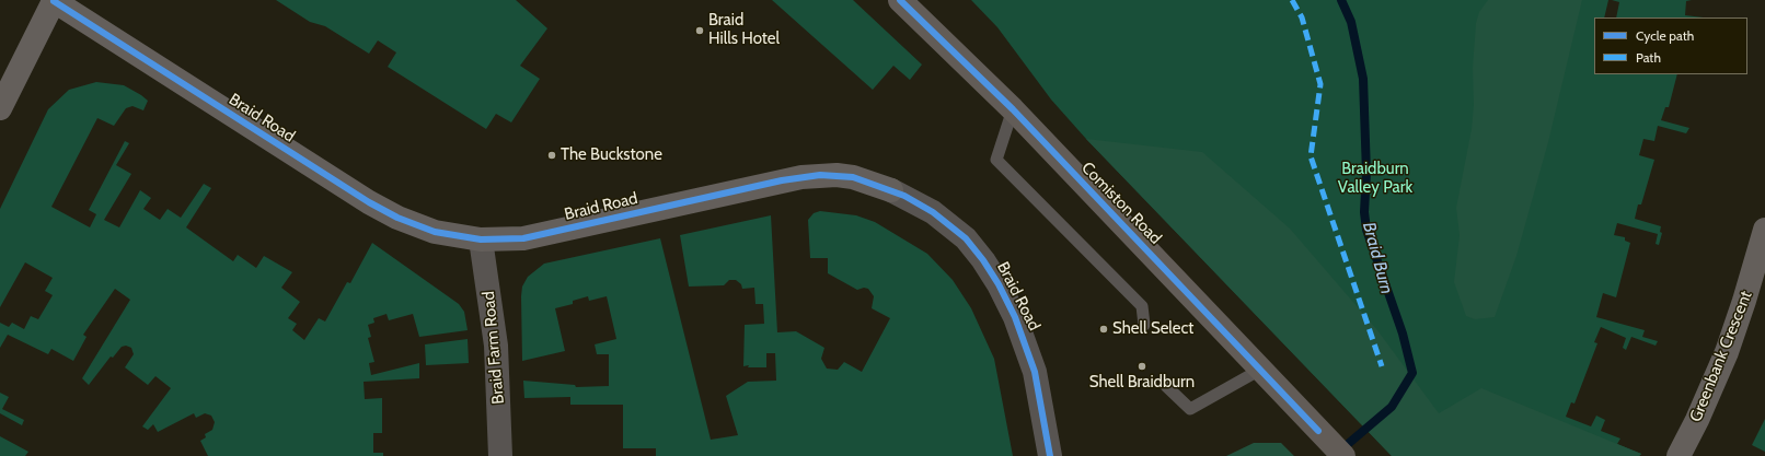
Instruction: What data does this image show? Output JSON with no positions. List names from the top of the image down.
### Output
{
  "streets": {
    "main road": ["Comiston Road"],
    "street": ["Braid Road", "Braid Farm Road", "Greenbank Crescent"]
  },
  "crossings": [
    ["Braid Road", "Braid Farm Road"]
  ],
  "water": ["Braid Burn"],
  "parks": ["Braidburn Valley Park"],
  "places": [
    "Braid Hills Hotel",
    "The Buckstone",
    "Shell Select",
    "Shell Braidburn"
  ],
  "legend": ["Cycle path", "Path"]
}
